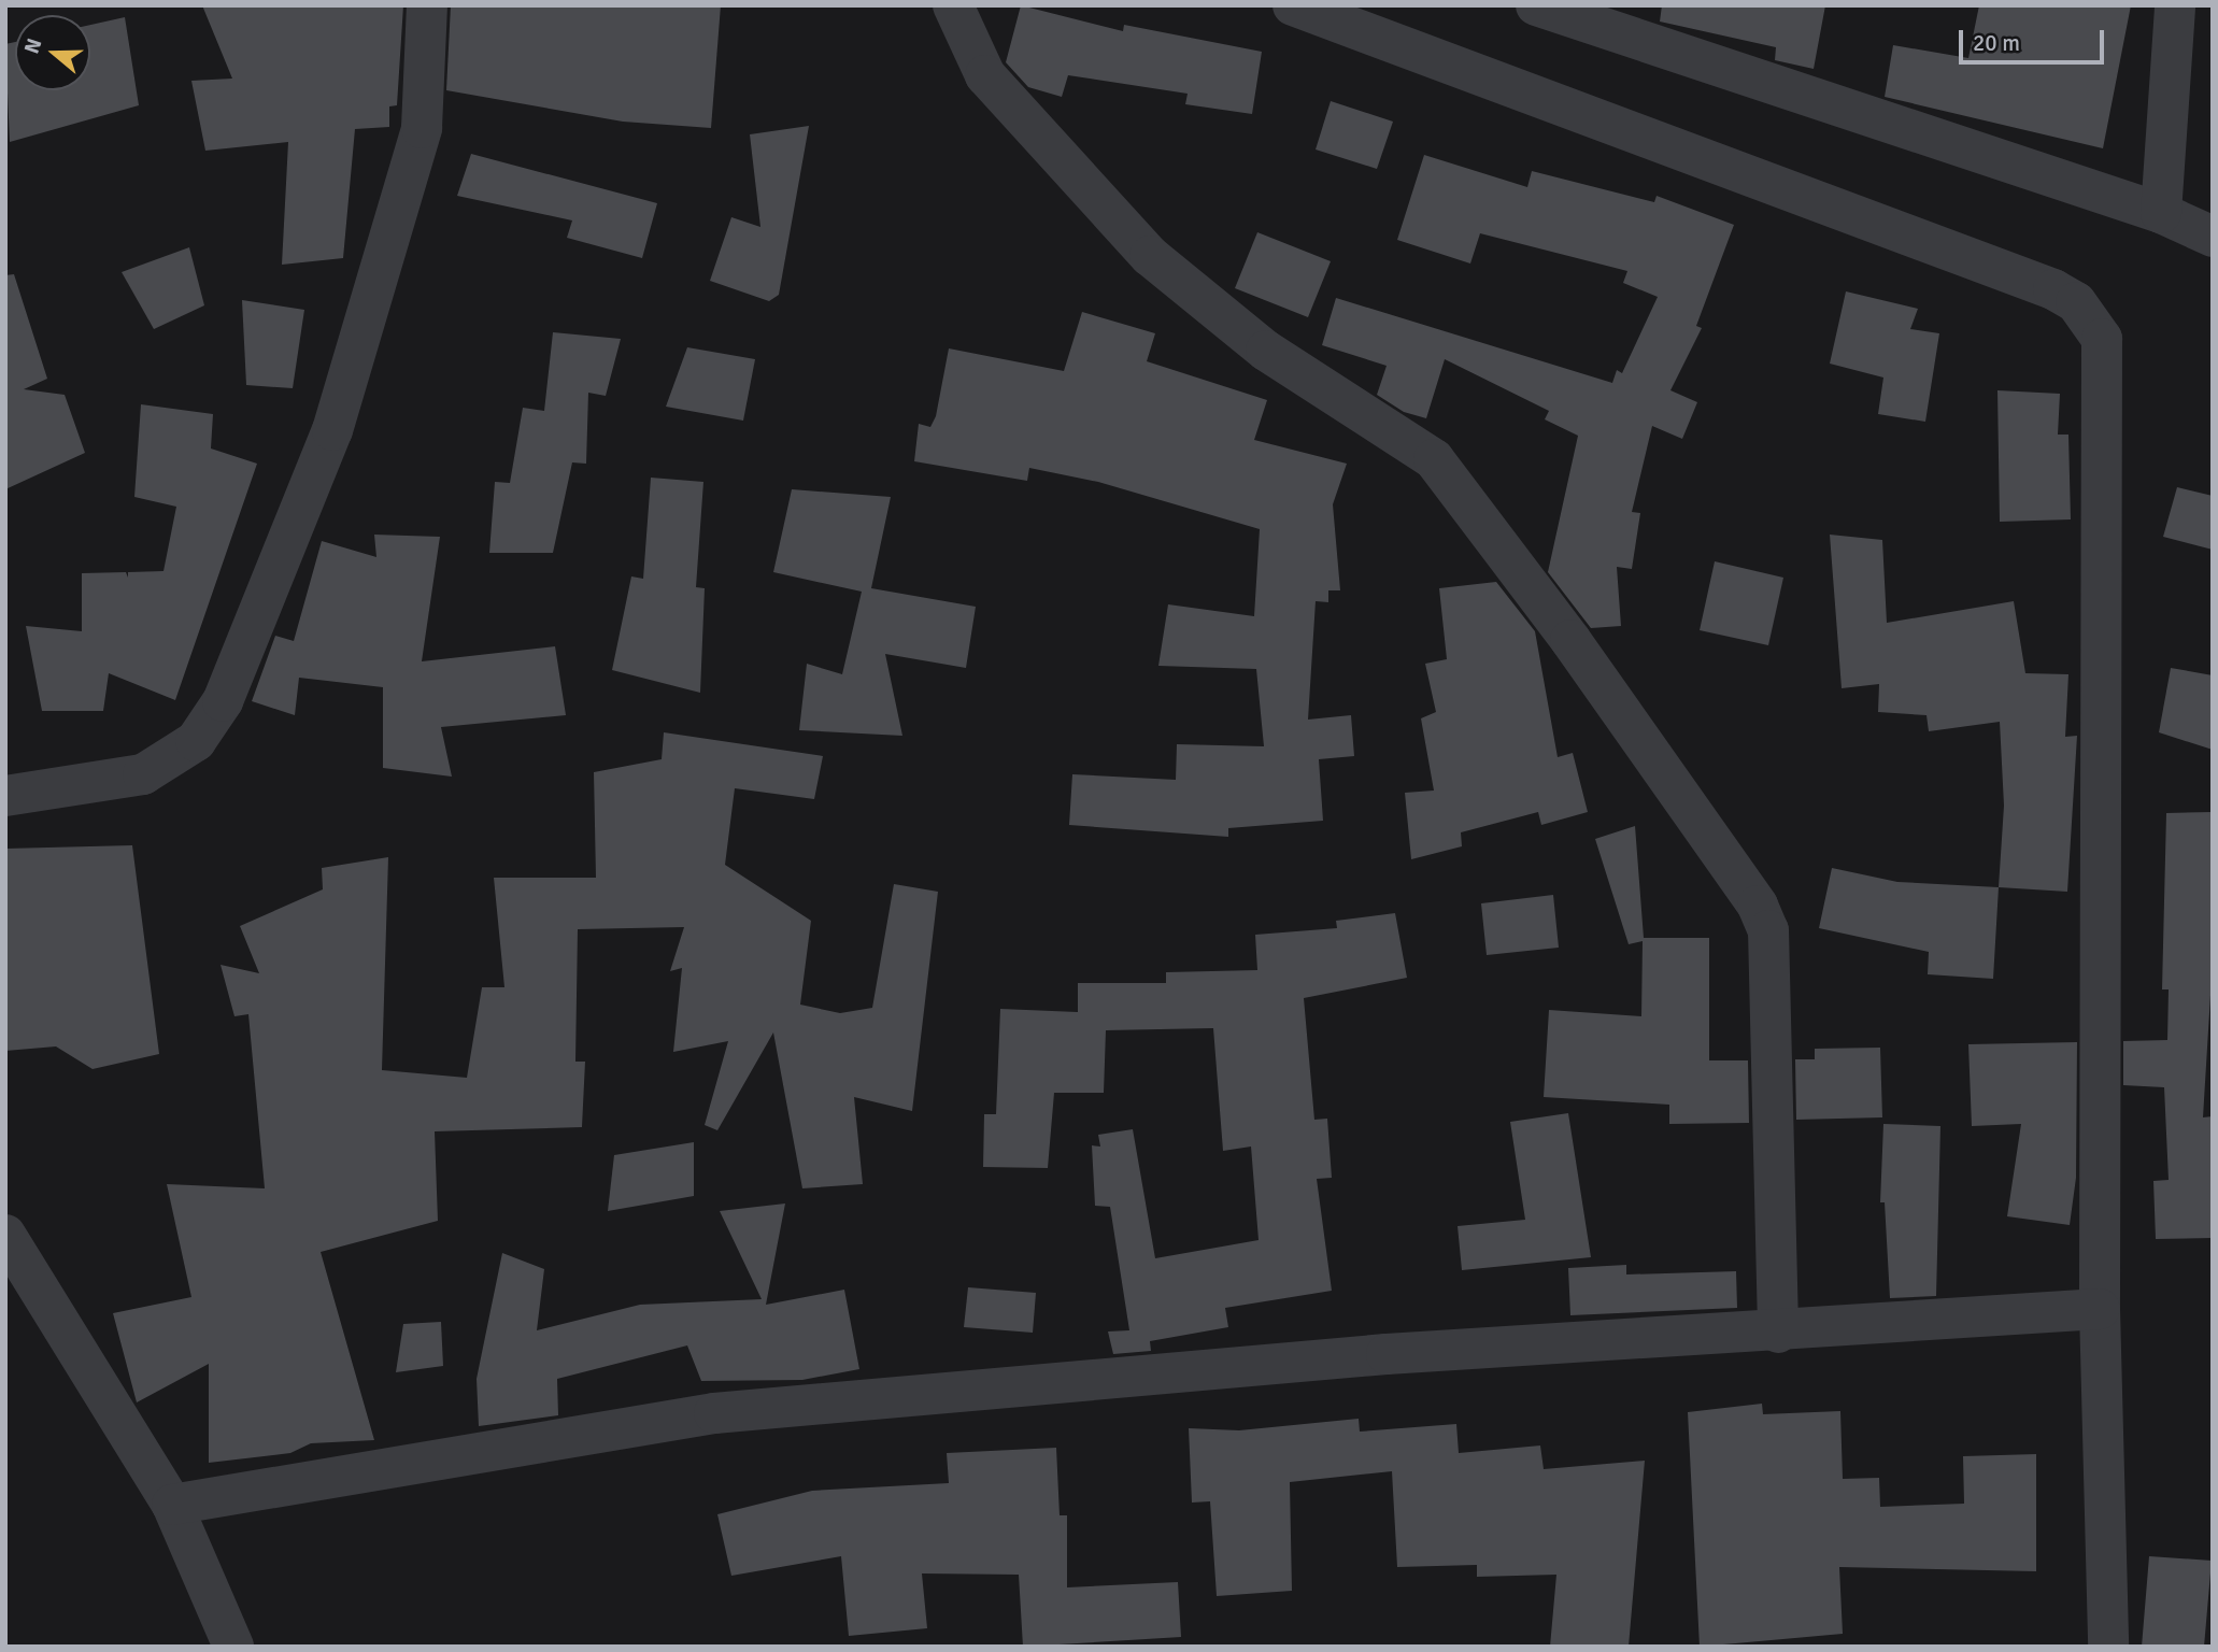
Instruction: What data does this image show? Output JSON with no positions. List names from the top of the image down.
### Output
{
  "scale_bar": "20 m",
  "north": "left"
}
